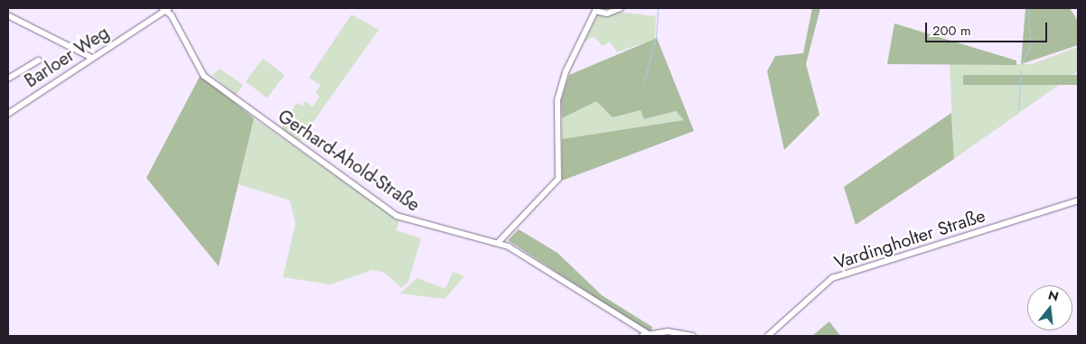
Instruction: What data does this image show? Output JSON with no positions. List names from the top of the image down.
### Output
{
  "streets": {
    "street": ["Barloer Weg", "Gerhard-Ahold-Straße", "Vardingholter Straße"]
  },
  "crossings": [
    ["Barloer Weg", "Gerhard-Ahold-Straße"]
  ],
  "scale_bar": "200 m",
  "north": "top"
}
